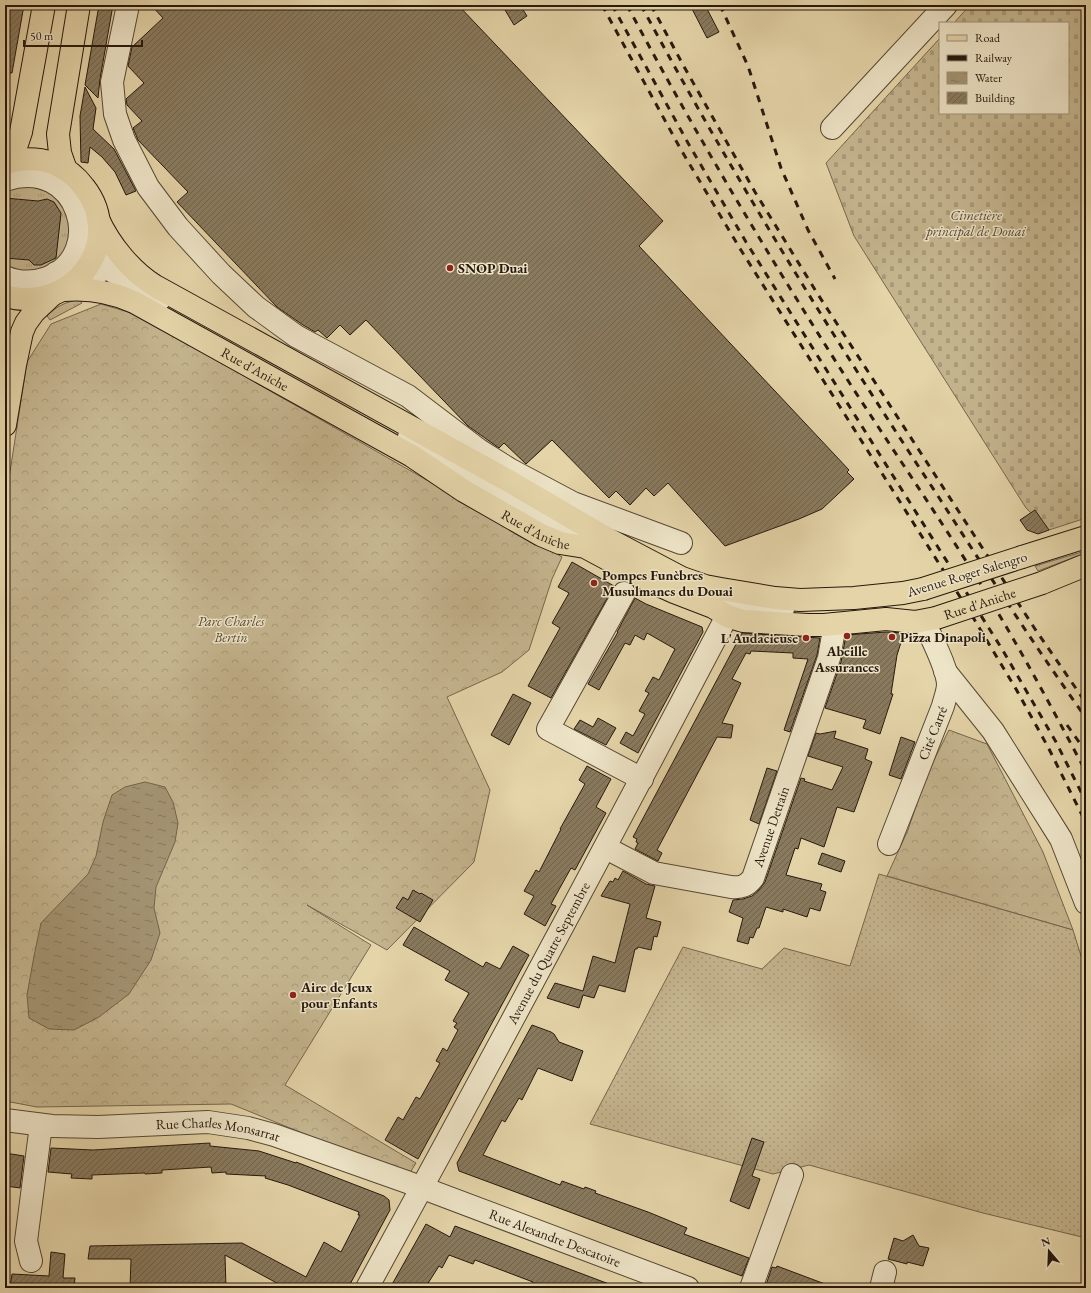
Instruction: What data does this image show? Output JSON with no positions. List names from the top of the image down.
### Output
{
  "streets": {
    "main road": ["Rue d'Aniche", "Avenue Roger Salengro"],
    "street": [
      "Cité Carré",
      "Avenue Detrain",
      "Avenue du Quatre Septembre",
      "Rue Charles Monsarrat",
      "Rue Alexandre Descatoire"
    ]
  },
  "crossings": [
    ["Rue d'Aniche", "Avenue Roger Salengro"],
    ["Rue d'Aniche", "Cité Carré"],
    ["Rue d'Aniche", "Avenue Detrain"],
    ["Rue d'Aniche", "Avenue du Quatre Septembre"],
    ["Avenue Roger Salengro", "Cité Carré"],
    ["Avenue Detrain", "Avenue du Quatre Septembre"],
    ["Avenue du Quatre Septembre", "Rue Charles Monsarrat"],
    ["Avenue du Quatre Septembre", "Rue Alexandre Descatoire"],
    ["Rue Charles Monsarrat", "Rue Alexandre Descatoire"]
  ],
  "parks": ["Cimetière principal de Douai", "Parc Charles Bertin"],
  "places": [
    "SNOP Duai",
    "Pompes Funèbres Musulmanes du Douai",
    "Abeille Assurances",
    "Pizza Dinapoli",
    "L'Audacieuse",
    "Aire de Jeux pour Enfants"
  ],
  "legend": [
    "Road",
    "Railway",
    "Water",
    "Building"
  ],
  "scale_bar": "50 m",
  "north": "top"
}
